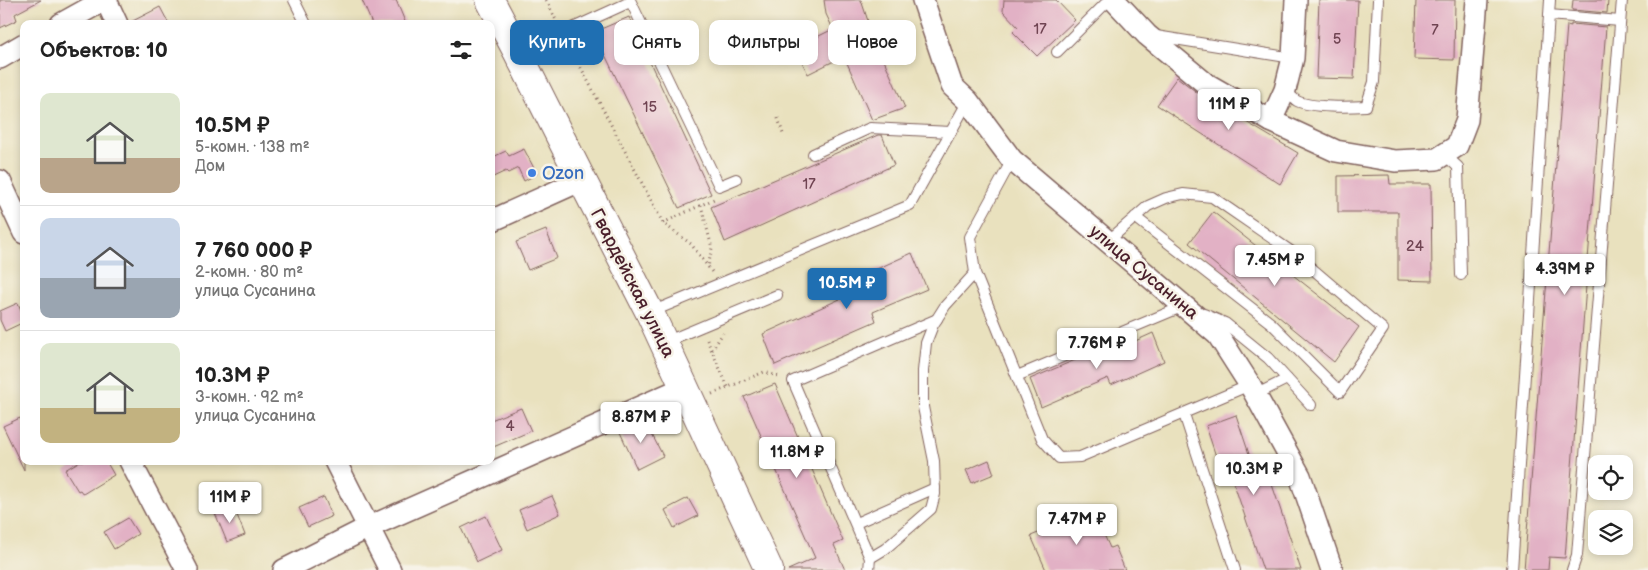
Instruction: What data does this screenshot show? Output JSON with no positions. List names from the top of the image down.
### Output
{
  "streets": {
    "main road": ["Гвардейская улица"],
    "street": ["улица Сусанина"]
  },
  "places": ["Ozon"],
  "house_numbers": [
    "17",
    "7",
    "5",
    "15",
    "17",
    "24",
    "4"
  ],
  "page": {
    "chip": [
      "Купить",
      "Снять",
      "Фильтры",
      "Новое"
    ],
    "heading": "Объектов: 10",
    "list": [
      {
        "name": "10.5M ₽",
        "note": "5-комн. · 138 m² · Дом"
      },
      {
        "name": "7 760 000 ₽",
        "note": "2-комн. · 80 m² · улица Сусанина"
      },
      {
        "name": "10.3M ₽",
        "note": "3-комн. · 92 m² · улица Сусанина"
      }
    ],
    "price": [
      "11M ₽",
      "7.45M ₽",
      "4.39M ₽",
      "10.5M ₽",
      "7.76M ₽",
      "8.87M ₽",
      "11.8M ₽",
      "10.3M ₽",
      "11M ₽",
      "7.47M ₽"
    ]
  }
}
